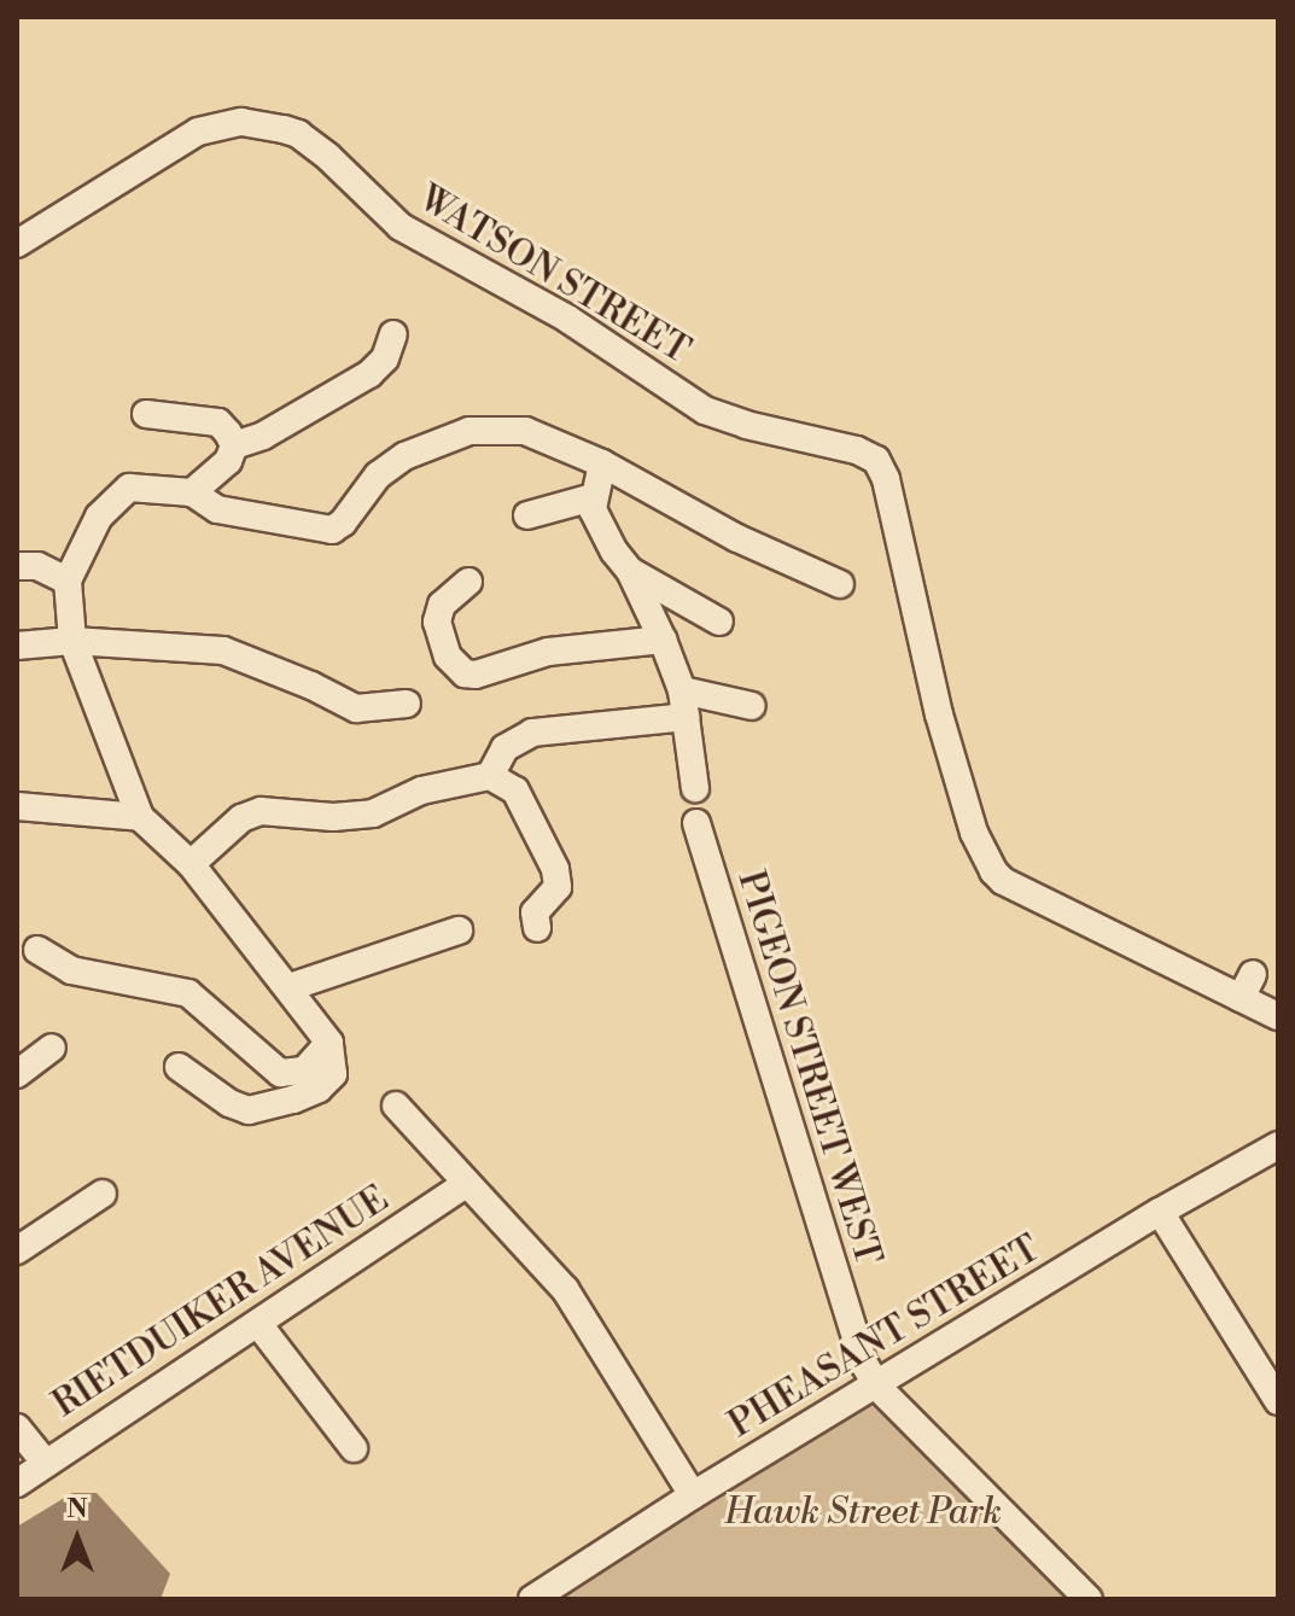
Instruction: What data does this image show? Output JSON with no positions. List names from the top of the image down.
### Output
{
  "streets": {
    "street": [
      "WATSON STREET",
      "PIGEON STREET WEST",
      "RIETDUIKER AVENUE",
      "PHEASANT STREET"
    ]
  },
  "crossings": [
    ["PIGEON STREET WEST", "PHEASANT STREET"]
  ],
  "parks": ["Hawk Street Park"],
  "north": "top"
}
